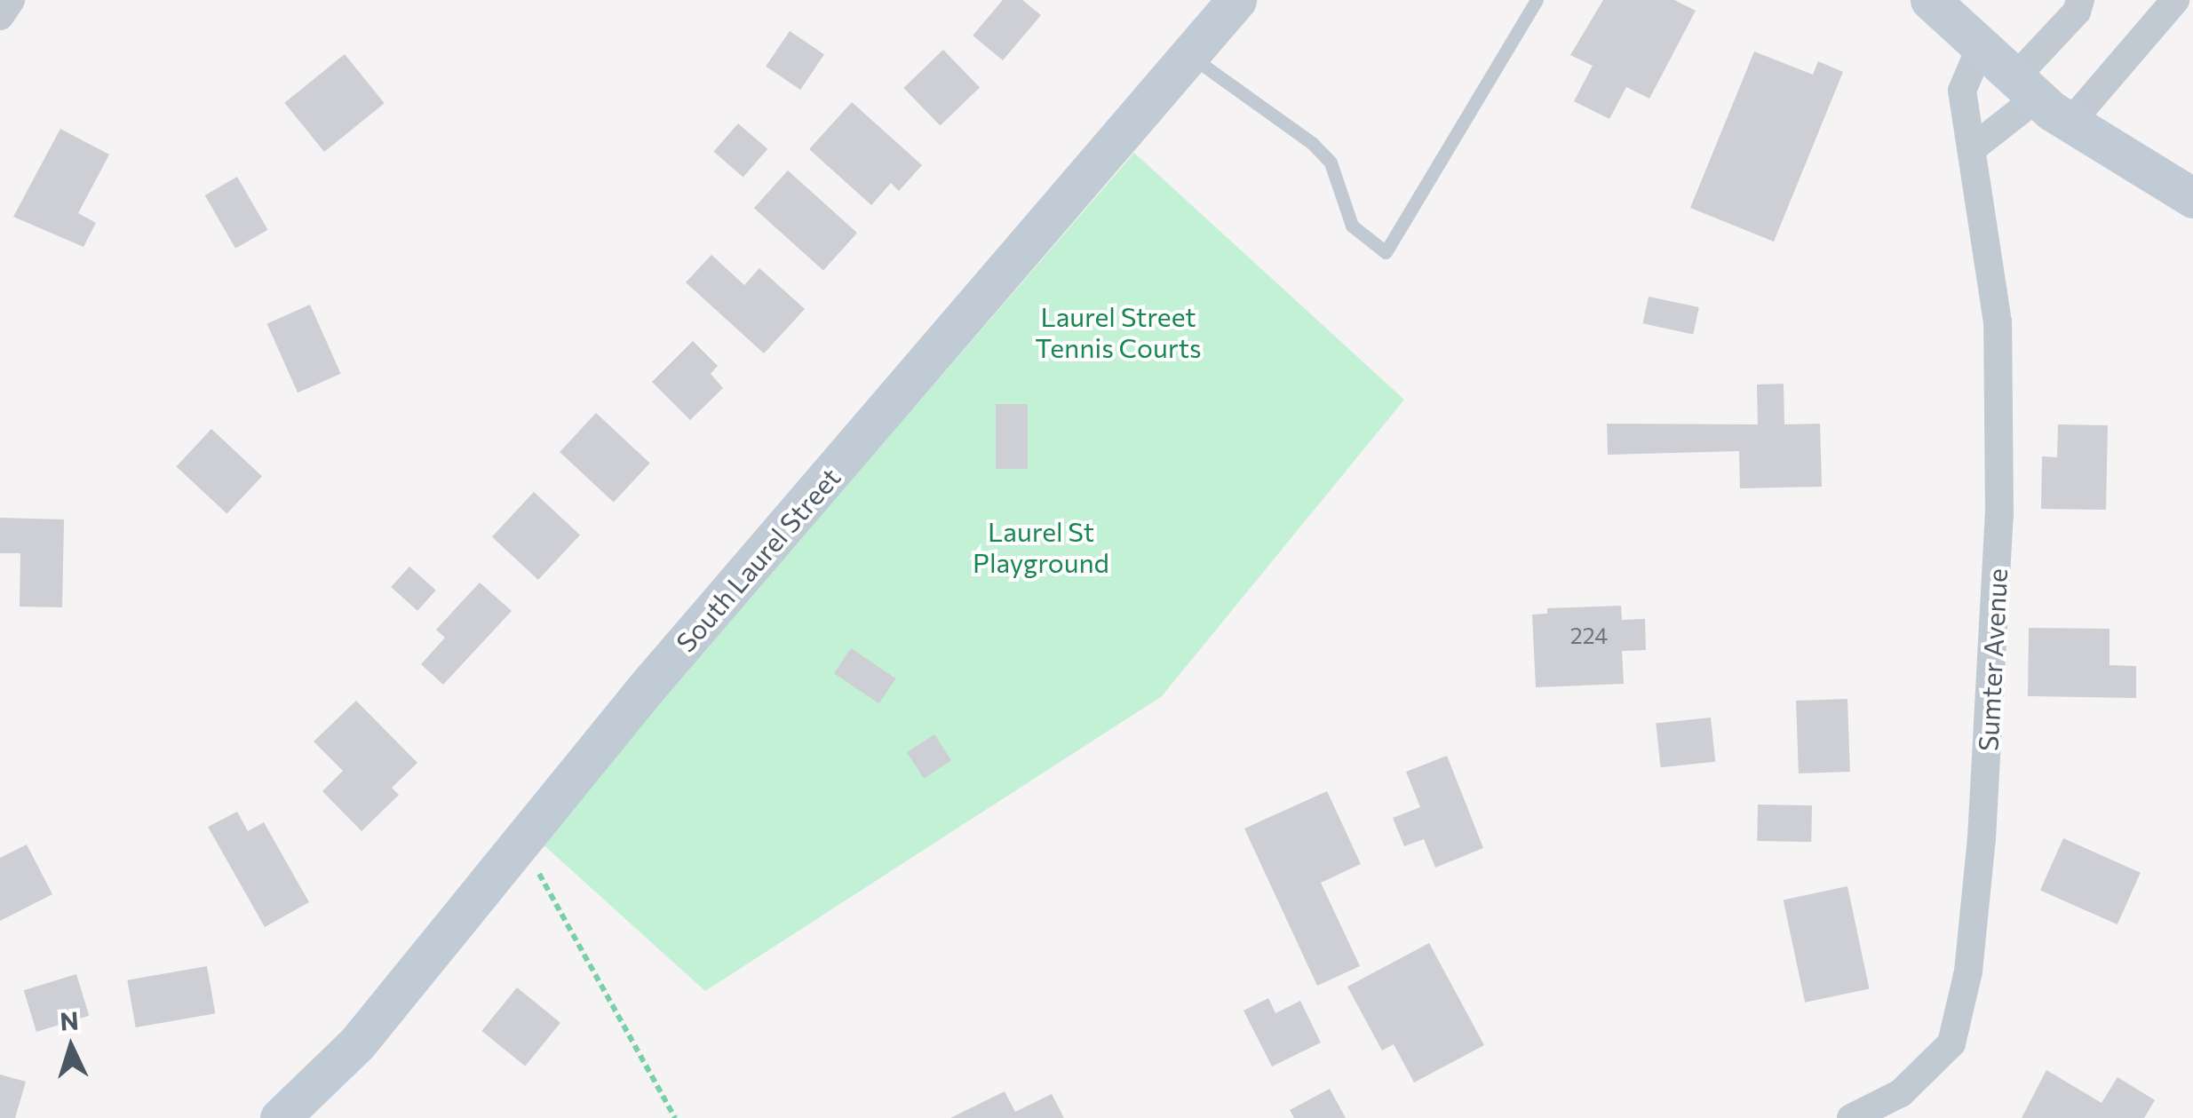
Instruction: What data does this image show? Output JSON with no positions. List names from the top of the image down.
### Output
{
  "streets": {
    "street": ["South Laurel Street", "Sumter Avenue"]
  },
  "parks": ["Laurel Street Tennis Courts", "Laurel St Playground"],
  "house_numbers": ["224"],
  "north": "top"
}
